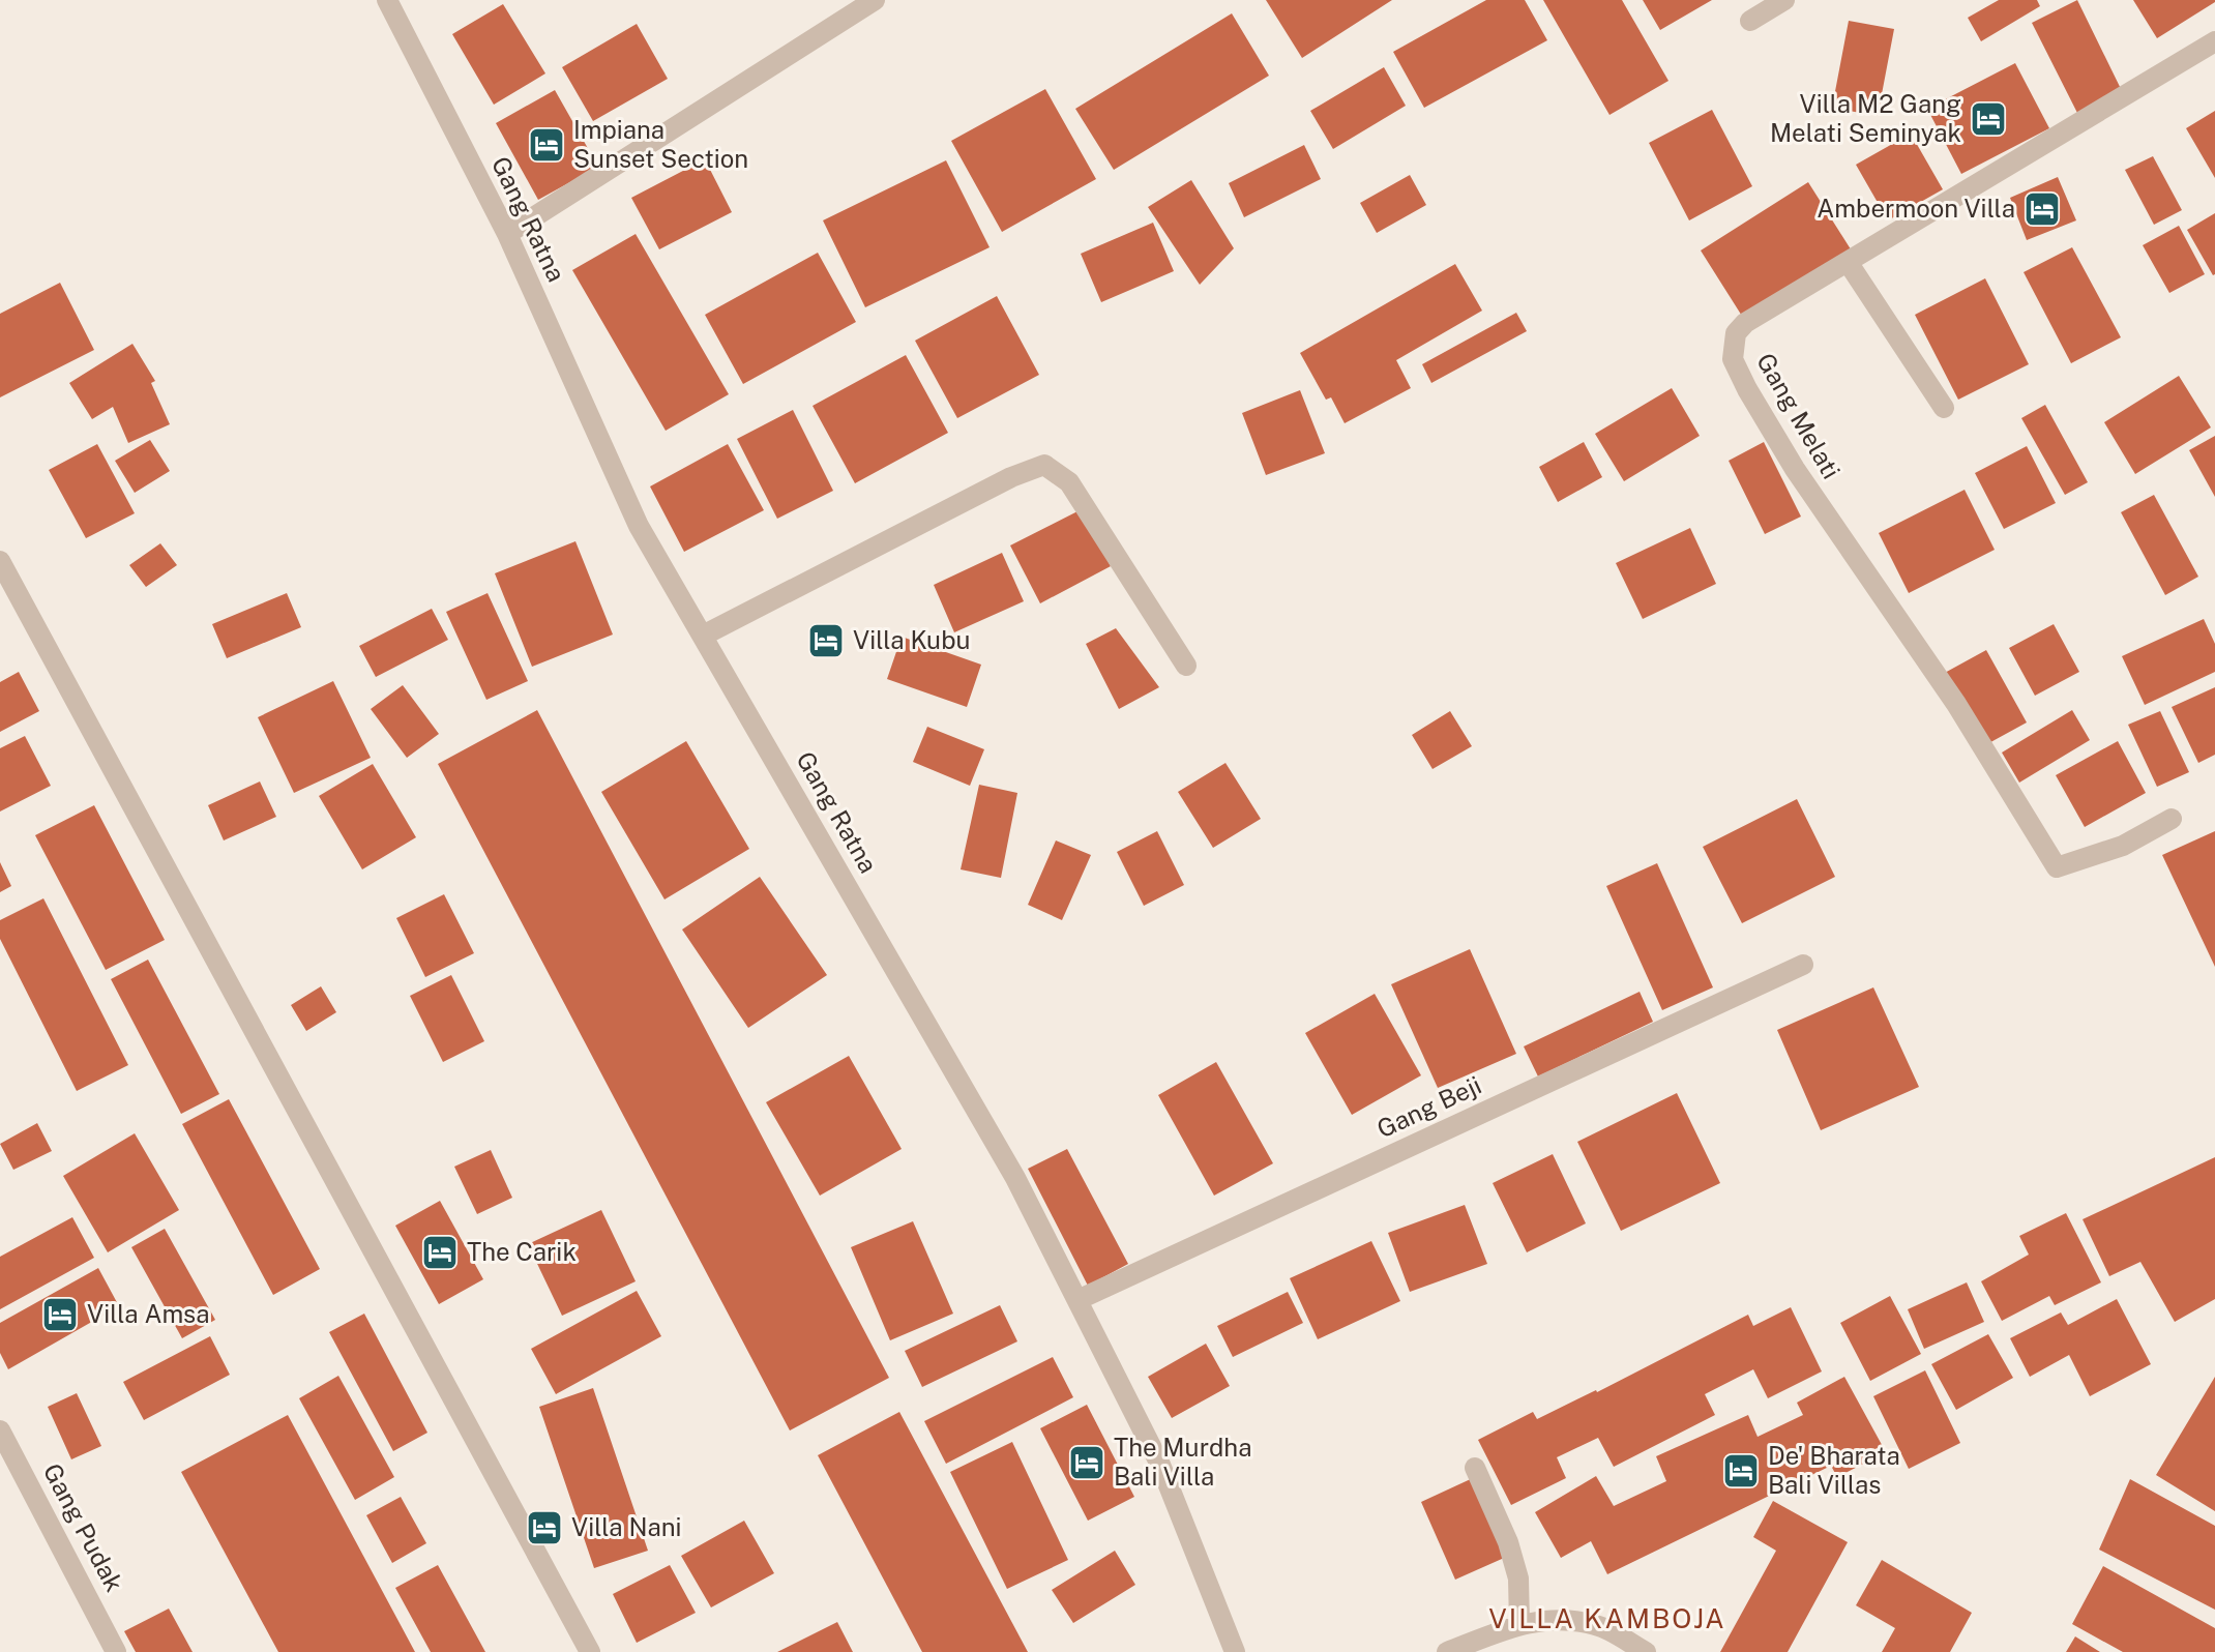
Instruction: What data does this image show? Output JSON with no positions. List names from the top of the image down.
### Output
{
  "streets": {
    "street": [
      "Gang Ratna",
      "Gang Melati",
      "Gang Beji",
      "Gang Pudak"
    ]
  },
  "crossings": [
    ["Gang Ratna", "Gang Beji"]
  ],
  "districts": ["VILLA KAMBOJA"],
  "places": {
    "hotel": [
      "Villa M2 Gang Melati Seminyak",
      "Impiana Sunset Section",
      "Ambermoon Villa",
      "Villa Kubu",
      "The Carik",
      "Villa Amsa",
      "The Murdha Bali Villa",
      "De' Bharata Bali Villas",
      "Villa Nani"
    ]
  }
}
